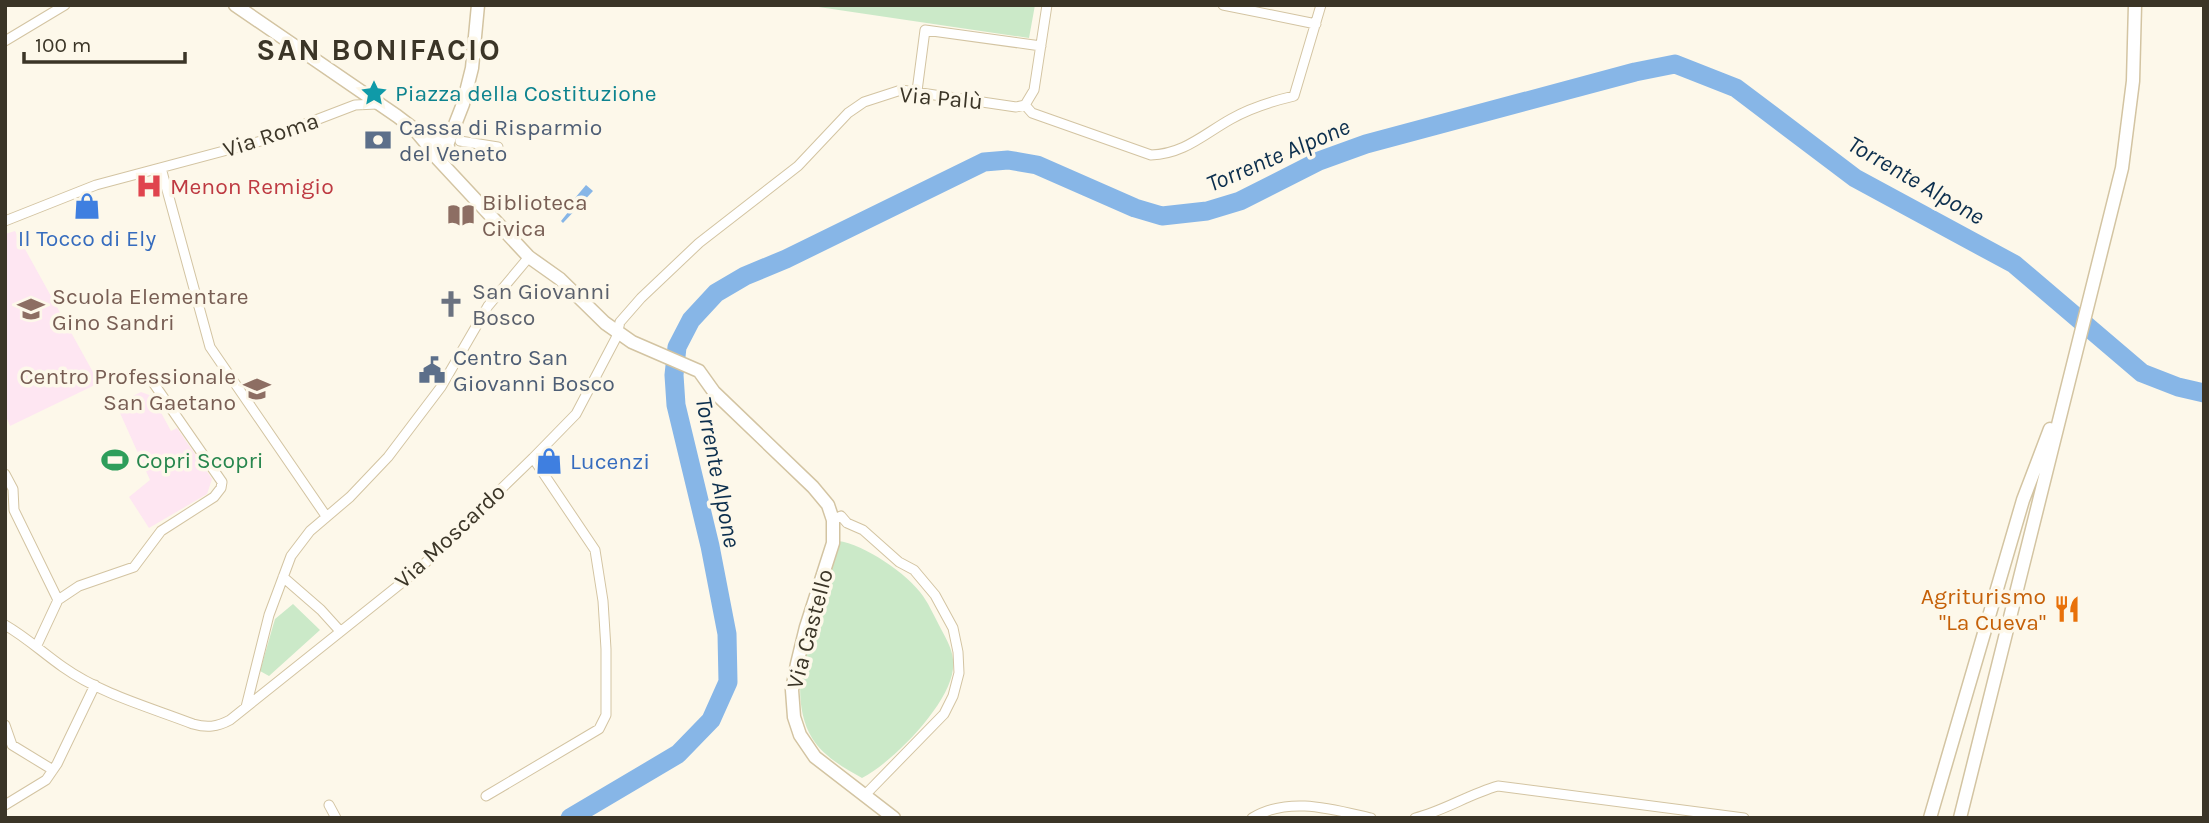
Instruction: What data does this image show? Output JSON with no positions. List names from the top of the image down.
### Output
{
  "streets": {
    "street": [
      "Via Palù",
      "Via Roma",
      "Via Moscardo",
      "Via Castello"
    ]
  },
  "crossings": [
    ["Via Palù", "Via Moscardo"]
  ],
  "districts": ["SAN BONIFACIO"],
  "water": ["Torrente Alpone"],
  "places": {
    "place": ["Piazza della Costituzione"],
    "bank": ["Cassa di Risparmio del Veneto"],
    "hospital": ["Menon Remigio"],
    "shop": ["Il Tocco di Ely", "Lucenzi"],
    "library": ["Biblioteca Civica"],
    "church": ["San Giovanni Bosco"],
    "school or university": ["Scuola Elementare Gino Sandri", "Centro Professionale San Gaetano"],
    "public building": ["Centro San Giovanni Bosco"],
    "sports": ["Copri Scopri"],
    "restaurant": ["Agriturismo \"La Cueva\""]
  },
  "scale_bar": "100 m"
}
